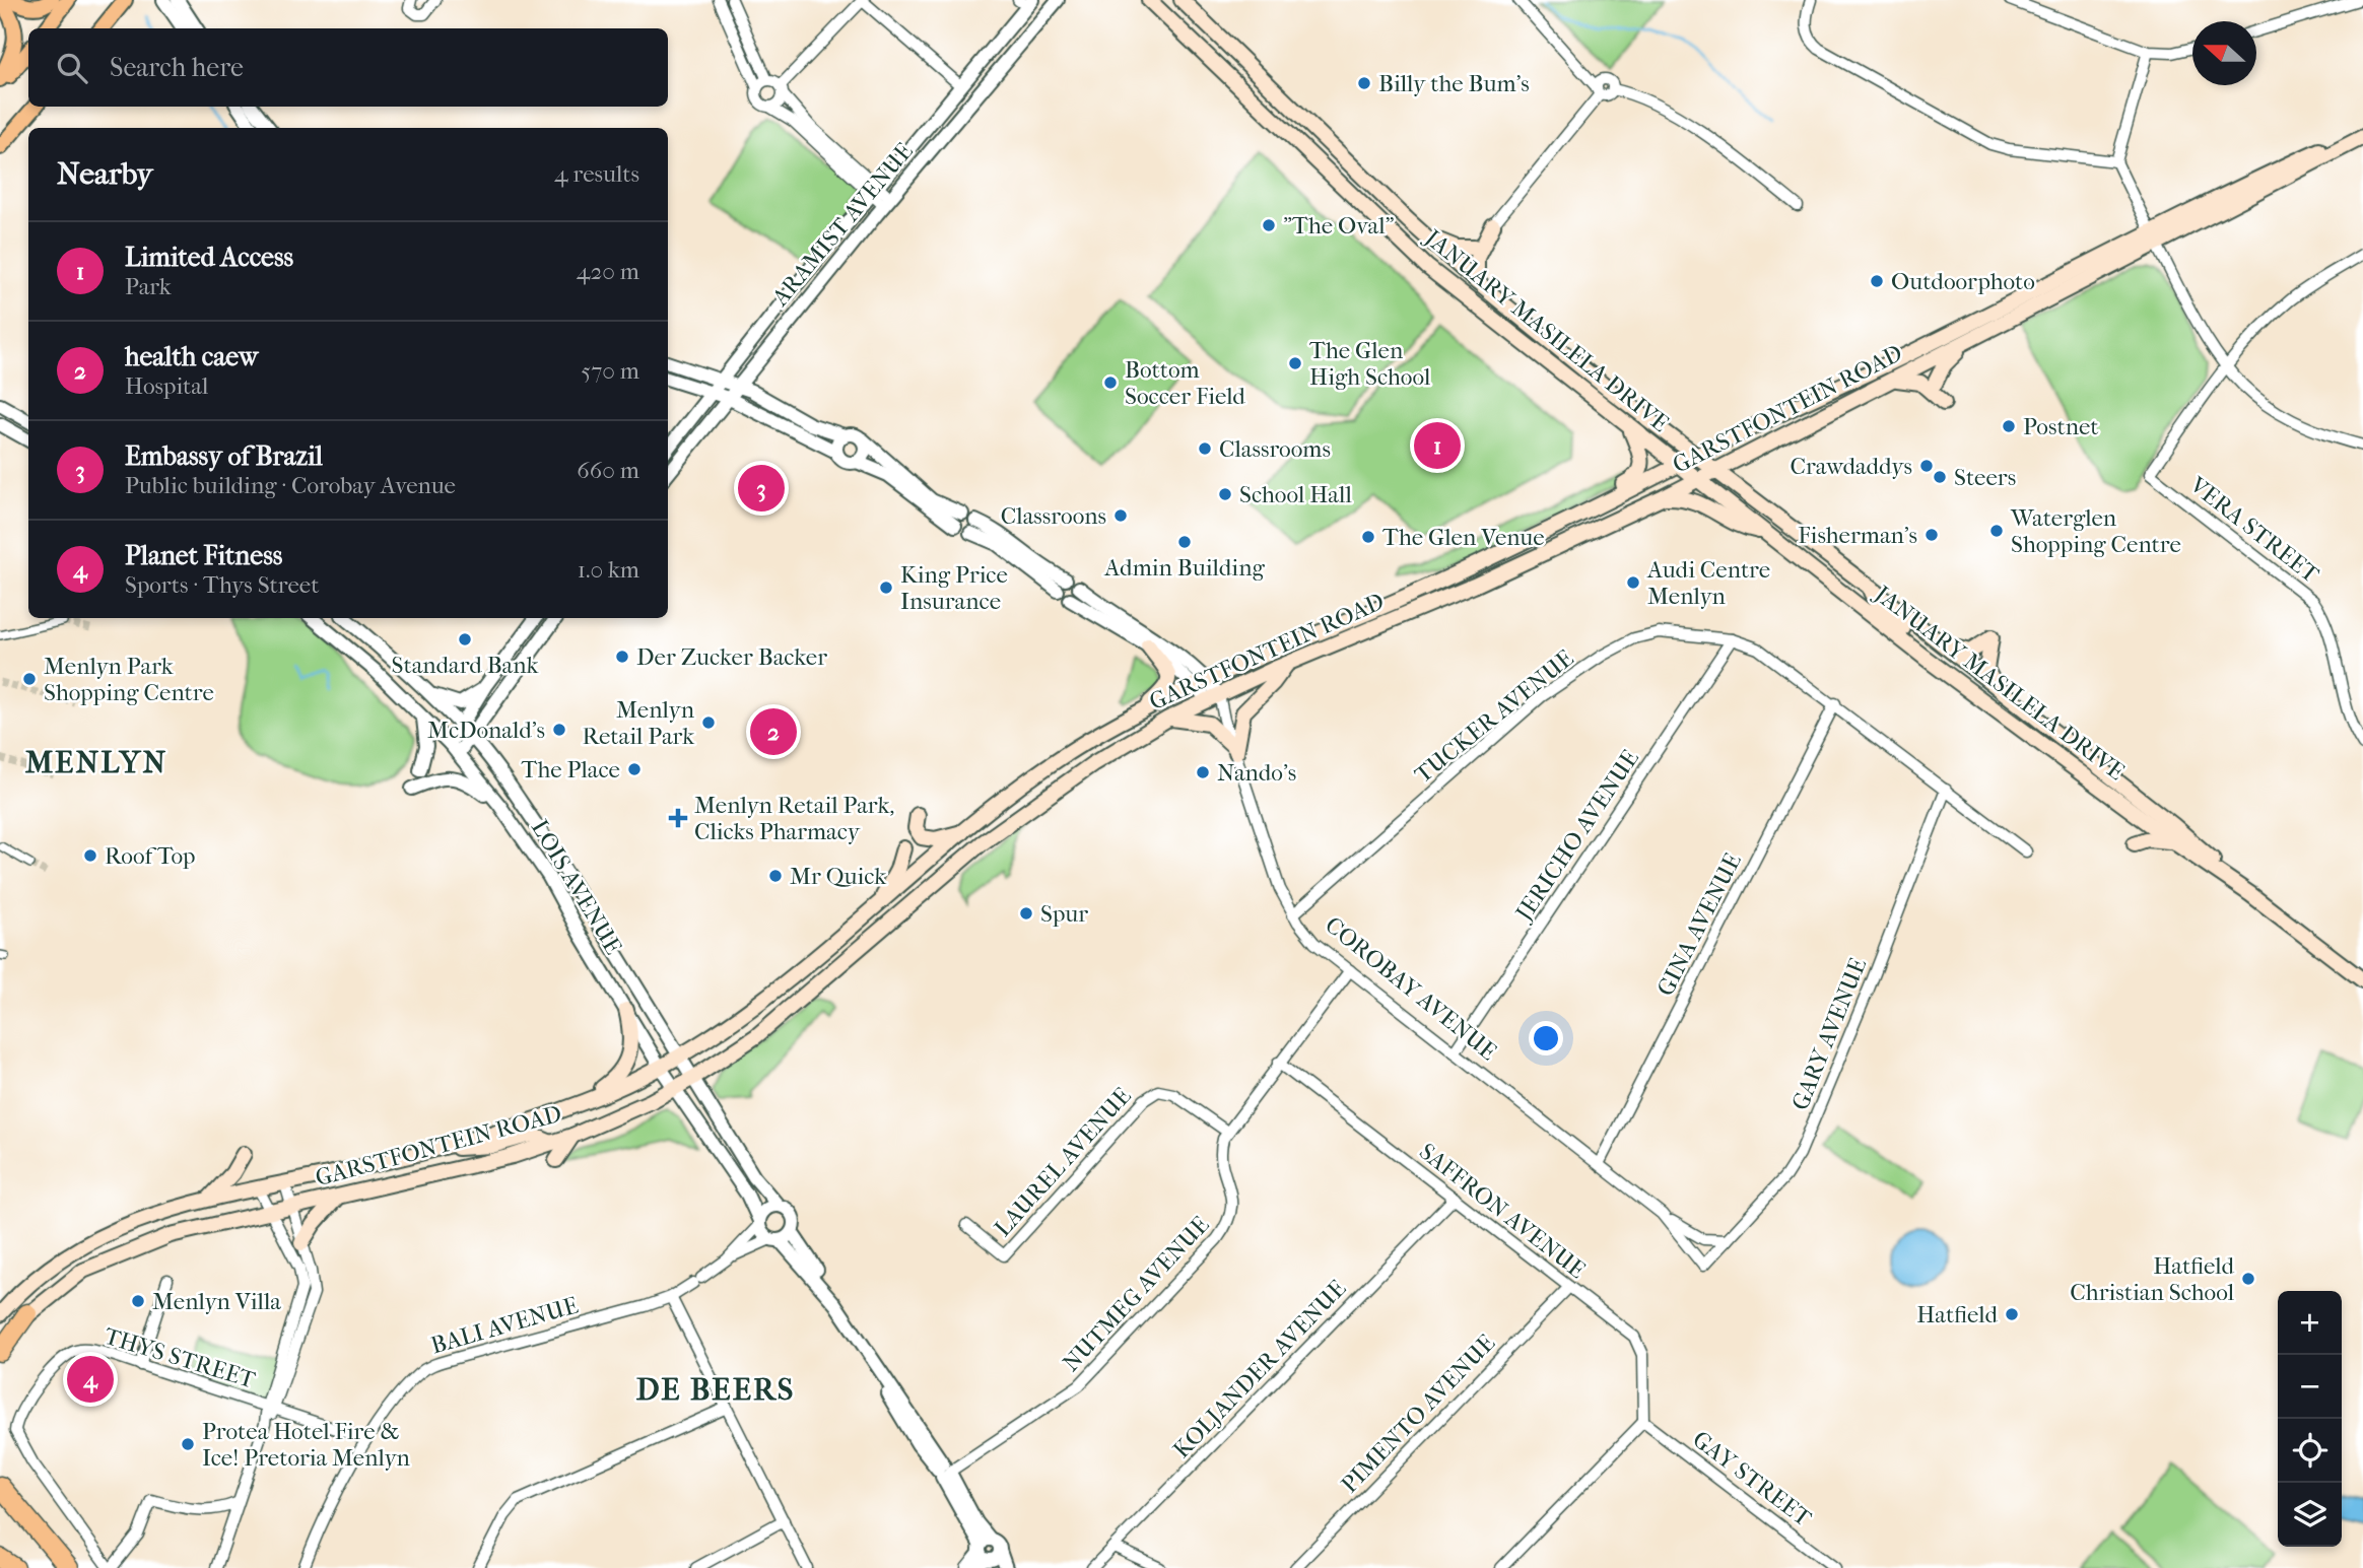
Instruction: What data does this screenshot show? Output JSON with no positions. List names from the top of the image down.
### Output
{
  "streets": {
    "main road": ["JANUARY MASILELA DRIVE", "GARSTFONTEIN ROAD"],
    "street": [
      "ARAMIST AVENUE",
      "VERA STREET",
      "TUCKER AVENUE",
      "JERICHO AVENUE",
      "LOIS AVENUE",
      "GINA AVENUE",
      "COROBAY AVENUE",
      "GARY AVENUE",
      "LAUREL AVENUE",
      "SAFFRON AVENUE",
      "NUTMEG AVENUE",
      "BALI AVENUE",
      "THYS STREET",
      "KOLJANDER AVENUE",
      "PIMENTO AVENUE",
      "GAY STREET"
    ]
  },
  "crossings": [
    ["ARAMIST AVENUE", "COROBAY AVENUE"],
    ["JANUARY MASILELA DRIVE", "GARSTFONTEIN ROAD"],
    ["GARSTFONTEIN ROAD", "LOIS AVENUE"],
    ["GARSTFONTEIN ROAD", "COROBAY AVENUE"],
    ["TUCKER AVENUE", "JERICHO AVENUE"],
    ["TUCKER AVENUE", "GINA AVENUE"],
    ["TUCKER AVENUE", "COROBAY AVENUE"],
    ["TUCKER AVENUE", "GARY AVENUE"],
    ["JERICHO AVENUE", "COROBAY AVENUE"],
    ["LOIS AVENUE", "BALI AVENUE"],
    ["GINA AVENUE", "COROBAY AVENUE"],
    ["COROBAY AVENUE", "GARY AVENUE"],
    ["LAUREL AVENUE", "NUTMEG AVENUE"],
    ["SAFFRON AVENUE", "KOLJANDER AVENUE"],
    ["SAFFRON AVENUE", "PIMENTO AVENUE"],
    ["SAFFRON AVENUE", "GAY STREET"],
    ["BALI AVENUE", "THYS STREET"]
  ],
  "districts": ["MENLYN", "DE BEERS"],
  "places": {
    "other": [
      "Billy the Bum's",
      "\"The Oval\"",
      "Outdoorphoto",
      "The Glen High School",
      "Bottom Soccer Field",
      "Postnet",
      "Classrooms",
      "Crawdaddys",
      "Steers",
      "School Hall",
      "Classroons",
      "Waterglen Shopping Centre",
      "Fisherman's",
      "The Glen Venue",
      "Admin Building",
      "Audi Centre Menlyn",
      "King Price Insurance",
      "Standard Bank",
      "Der Zucker Backer",
      "Menlyn Park Shopping Centre",
      "Menlyn Retail Park",
      "McDonald's",
      "The Place",
      "Nando's",
      "Roof Top",
      "Mr Quick",
      "Spur",
      "Hatfield Christian School",
      "Menlyn Villa",
      "Hatfield",
      "Protea Hotel Fire & Ice! Pretoria Menlyn"
    ],
    "health": ["Menlyn Retail Park, Clicks Pharmacy"]
  },
  "north": "left",
  "page": {
    "search": "Search here",
    "heading": ["Nearby", "4 results"],
    "list": [
      {
        "mark": "1",
        "name": "Limited Access",
        "note": "Park",
        "value": "420 m"
      },
      {
        "mark": "2",
        "name": "health caew",
        "note": "Hospital",
        "value": "570 m"
      },
      {
        "mark": "3",
        "name": "Embassy of Brazil",
        "note": "Public building · Corobay Avenue",
        "value": "660 m"
      },
      {
        "mark": "4",
        "name": "Planet Fitness",
        "note": "Sports · Thys Street",
        "value": "1.0 km"
      }
    ],
    "pins": [
      "1",
      "3",
      "2",
      "4"
    ],
    "map_buttons": ["+", "−"]
  }
}
